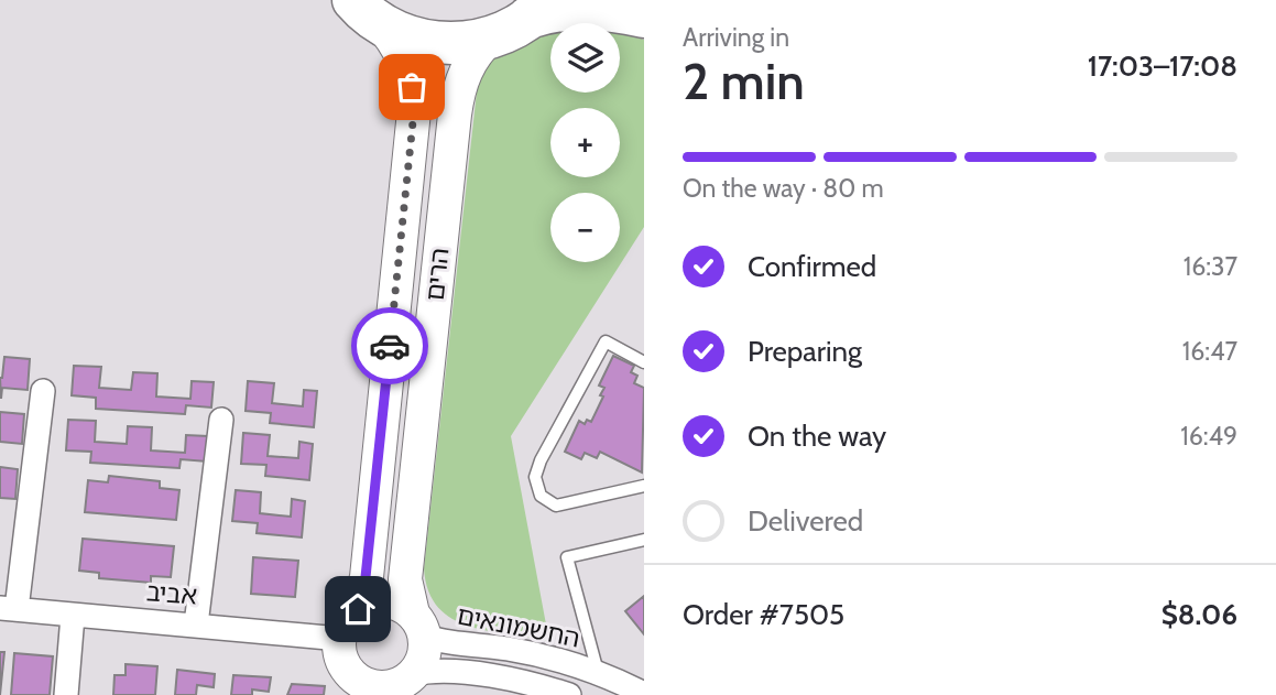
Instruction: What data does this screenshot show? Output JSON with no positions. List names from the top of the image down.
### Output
{
  "streets": {
    "street": ["הרים", "אביב", "החשמונאים"]
  },
  "crossings": [
    ["הרים", "אביב"],
    ["הרים", "החשמונאים"],
    ["אביב", "החשמונאים"]
  ],
  "page": {
    "heading": ["2 min", "Arriving in", "17:03–17:08"],
    "panel": ["Order #7505", "$8.06"],
    "map_buttons": ["+", "−"],
    "bar": "On the way · 80 m",
    "list": [
      ["Confirmed", "16:37"],
      ["Preparing", "16:47"],
      ["On the way", "16:49"],
      "Delivered"
    ]
  }
}
